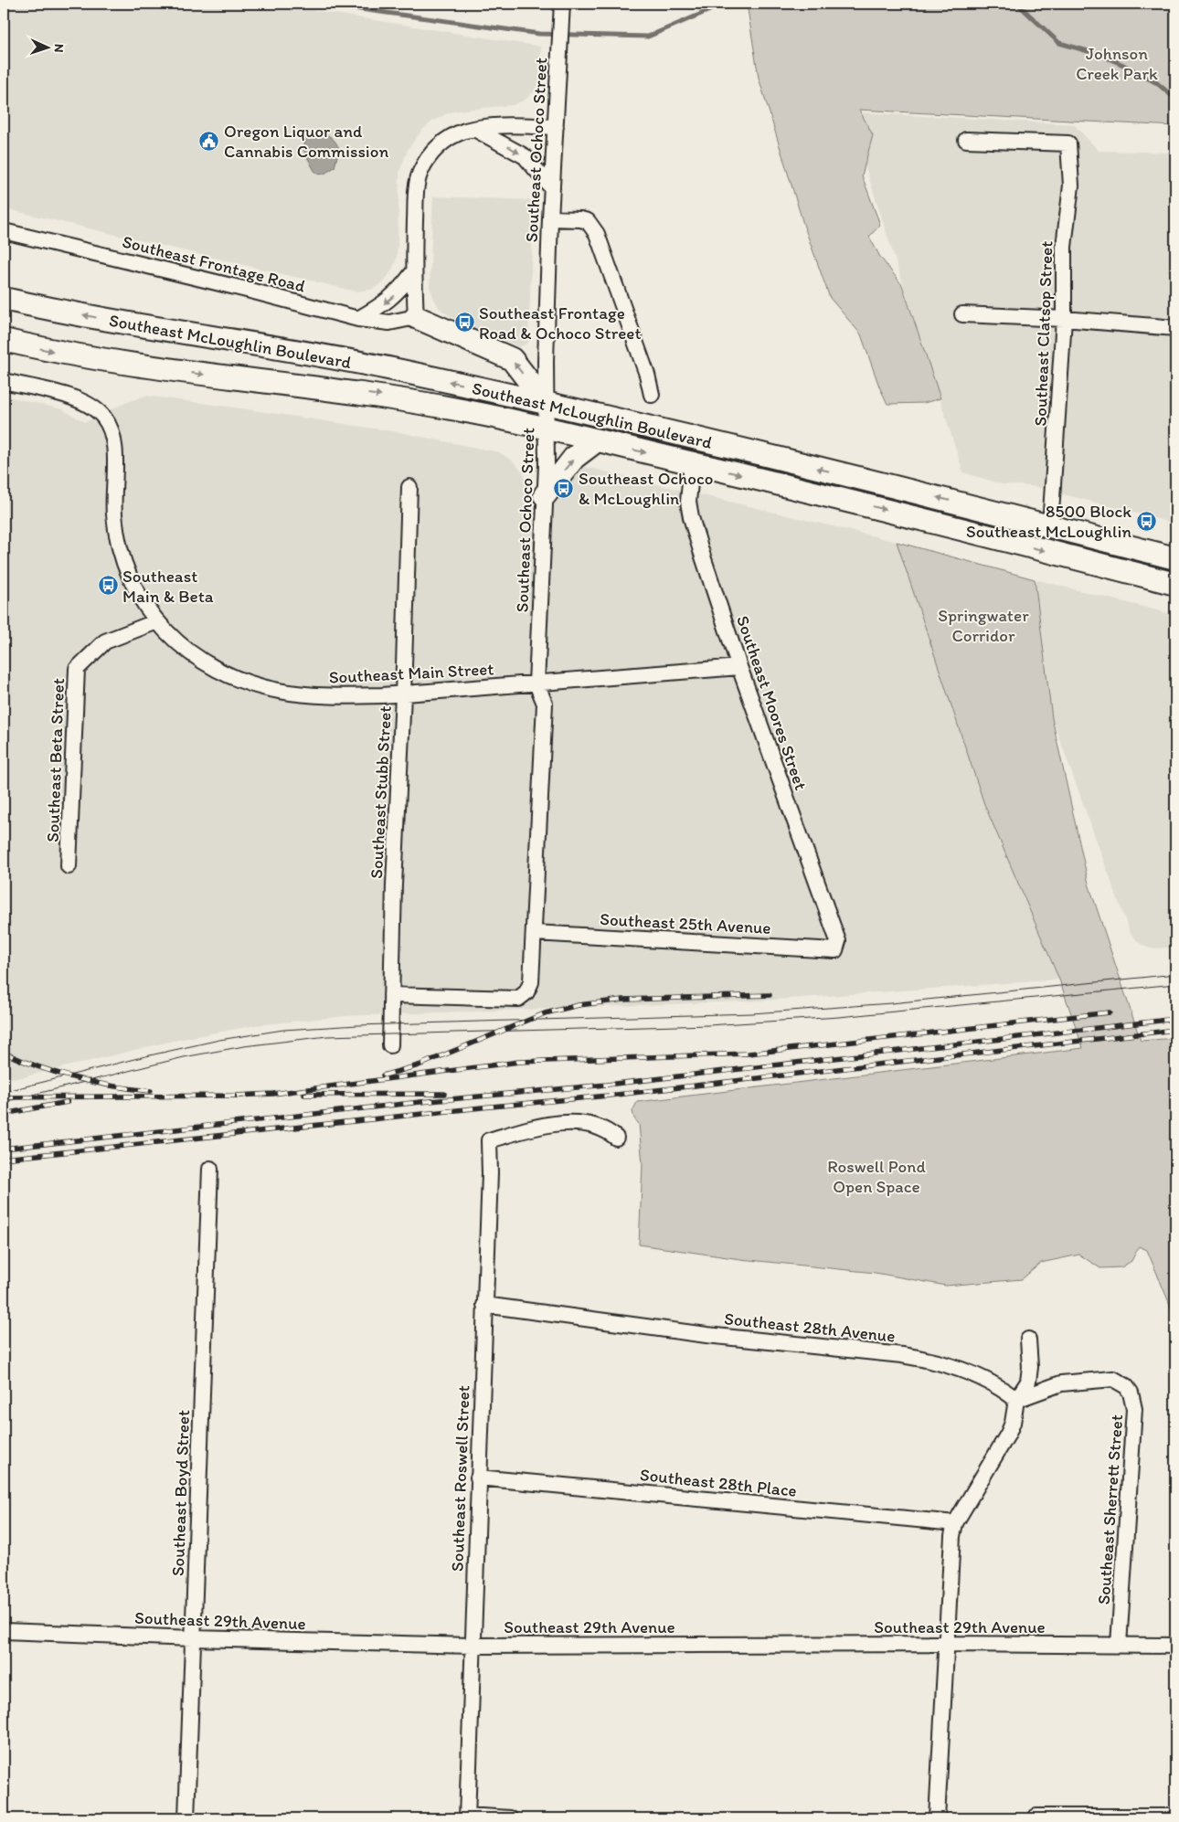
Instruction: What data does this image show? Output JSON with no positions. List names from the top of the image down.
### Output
{
  "streets": {
    "highway": ["Southeast McLoughlin Boulevard"],
    "street": [
      "Southeast Ochoco Street",
      "Southeast Frontage Road",
      "Southeast Clatsop Street",
      "Southeast Main Street",
      "Southeast Moores Street",
      "Southeast Beta Street",
      "Southeast Stubb Street",
      "Southeast 25th Avenue",
      "Southeast 28th Avenue",
      "Southeast Roswell Street",
      "Southeast 28th Place",
      "Southeast Boyd Street",
      "Southeast Sherrett Street",
      "Southeast 29th Avenue"
    ]
  },
  "crossings": [
    ["Southeast Ochoco Street", "Southeast McLoughlin Boulevard"],
    ["Southeast Ochoco Street", "Southeast Main Street"],
    ["Southeast Ochoco Street", "Southeast Stubb Street"],
    ["Southeast Ochoco Street", "Southeast 25th Avenue"],
    ["Southeast Clatsop Street", "Southeast McLoughlin Boulevard"],
    ["Southeast McLoughlin Boulevard", "Southeast Moores Street"],
    ["Southeast Main Street", "Southeast Moores Street"],
    ["Southeast Main Street", "Southeast Beta Street"],
    ["Southeast Main Street", "Southeast Stubb Street"],
    ["Southeast Moores Street", "Southeast 25th Avenue"],
    ["Southeast 28th Avenue", "Southeast Roswell Street"],
    ["Southeast 28th Avenue", "Southeast Sherrett Street"],
    ["Southeast Roswell Street", "Southeast 28th Place"],
    ["Southeast Roswell Street", "Southeast 29th Avenue"],
    ["Southeast Boyd Street", "Southeast 29th Avenue"],
    ["Southeast Sherrett Street", "Southeast 29th Avenue"]
  ],
  "parks": ["Johnson Creek Park", "Springwater Corridor", "Roswell Pond Open Space"],
  "places": {
    "public building": ["Oregon Liquor and Cannabis Commission"],
    "bus stop": [
      "Southeast Frontage Road & Ochoco Street",
      "Southeast Ochoco & McLoughlin",
      "8500 Block Southeast McLoughlin",
      "Southeast Main & Beta"
    ]
  },
  "north": "right"
}
